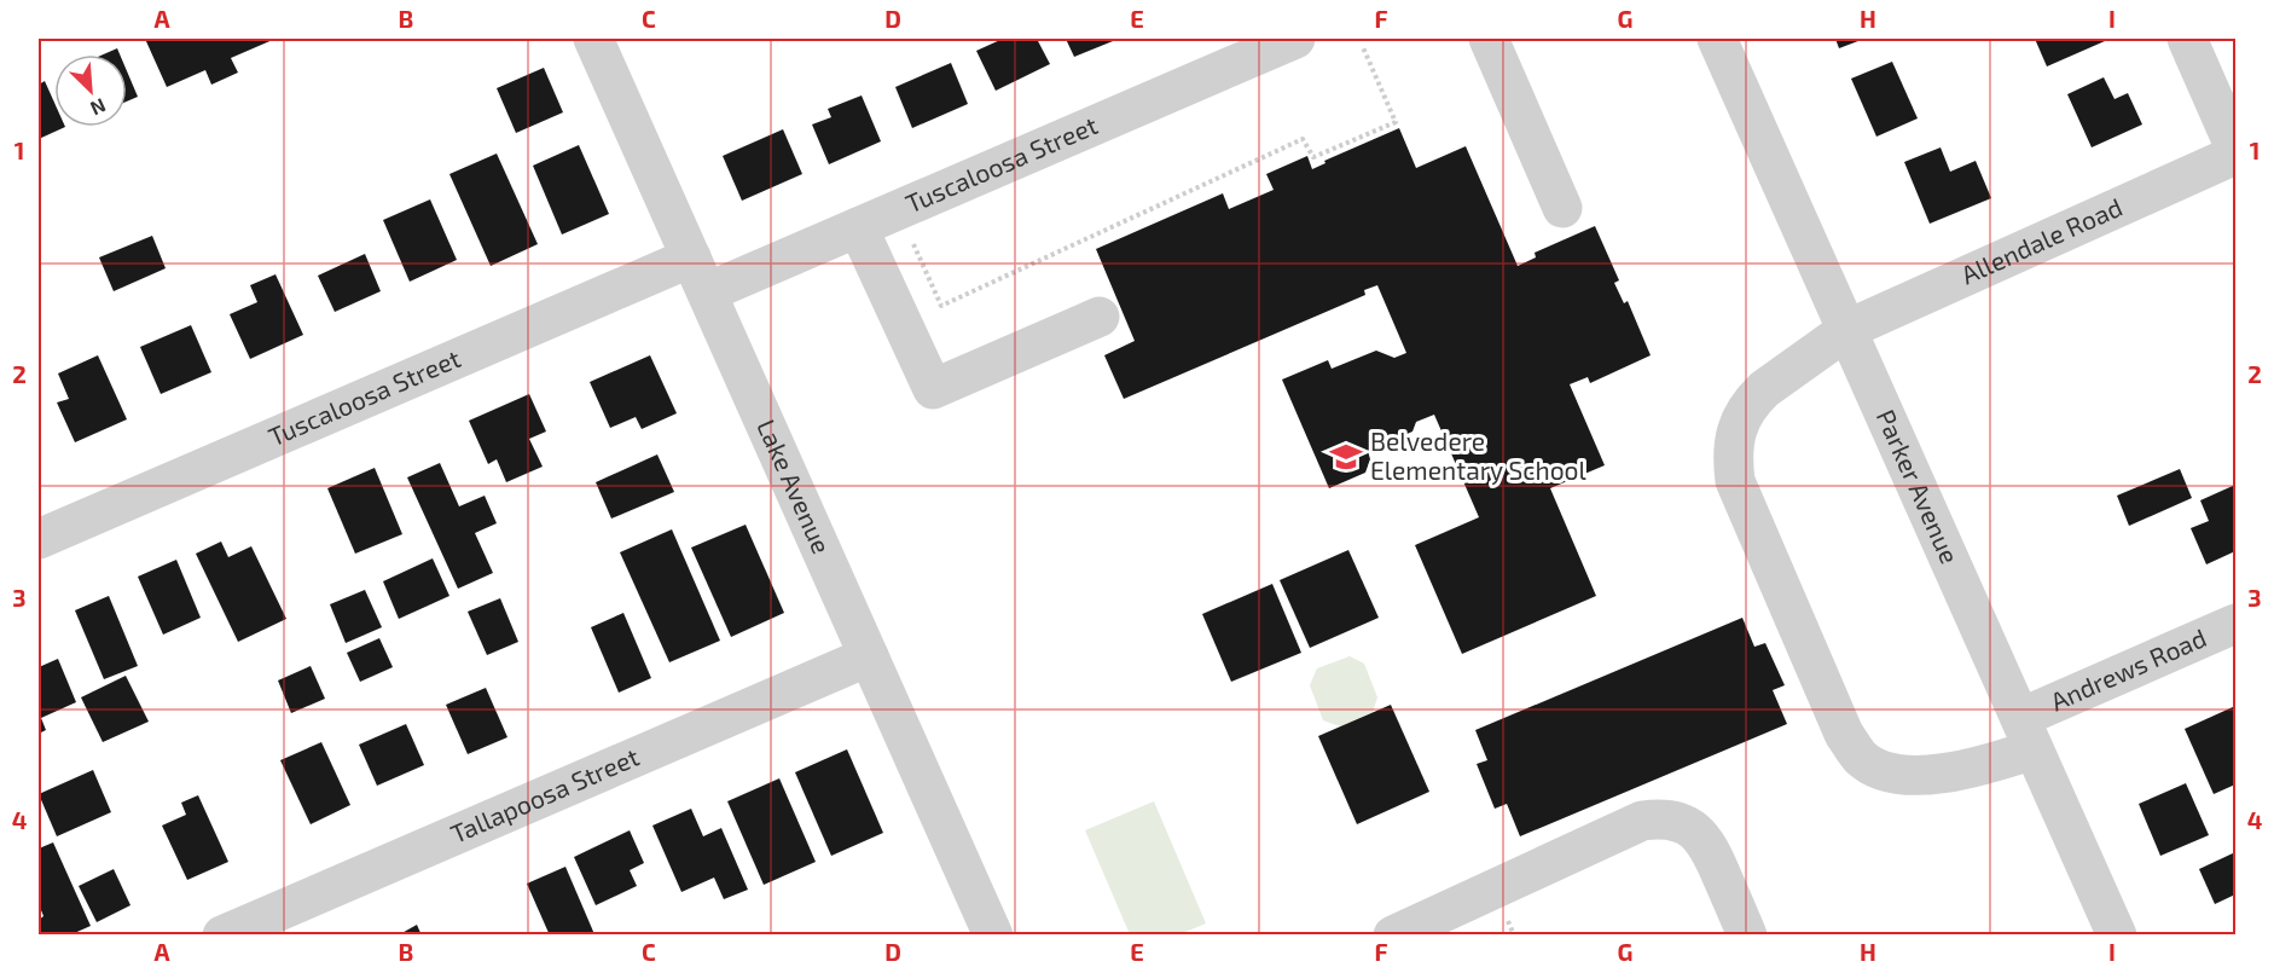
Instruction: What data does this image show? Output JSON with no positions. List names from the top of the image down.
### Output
{
  "streets": {
    "street": [
      "Tuscaloosa Street",
      "Allendale Road",
      "Parker Avenue",
      "Lake Avenue",
      "Andrews Road",
      "Tallapoosa Street"
    ]
  },
  "crossings": [
    ["Tuscaloosa Street", "Lake Avenue"],
    ["Allendale Road", "Parker Avenue"],
    ["Allendale Road", "Andrews Road"],
    ["Parker Avenue", "Andrews Road"],
    ["Lake Avenue", "Tallapoosa Street"]
  ],
  "places": {
    "school or university": ["Belvedere Elementary School"]
  },
  "north": "bottom right",
  "grid": {
    "columns": [
      "A",
      "B",
      "C",
      "D",
      "E",
      "F",
      "G",
      "H",
      "I"
    ],
    "rows": [
      "1",
      "2",
      "3",
      "4"
    ]
  }
}
